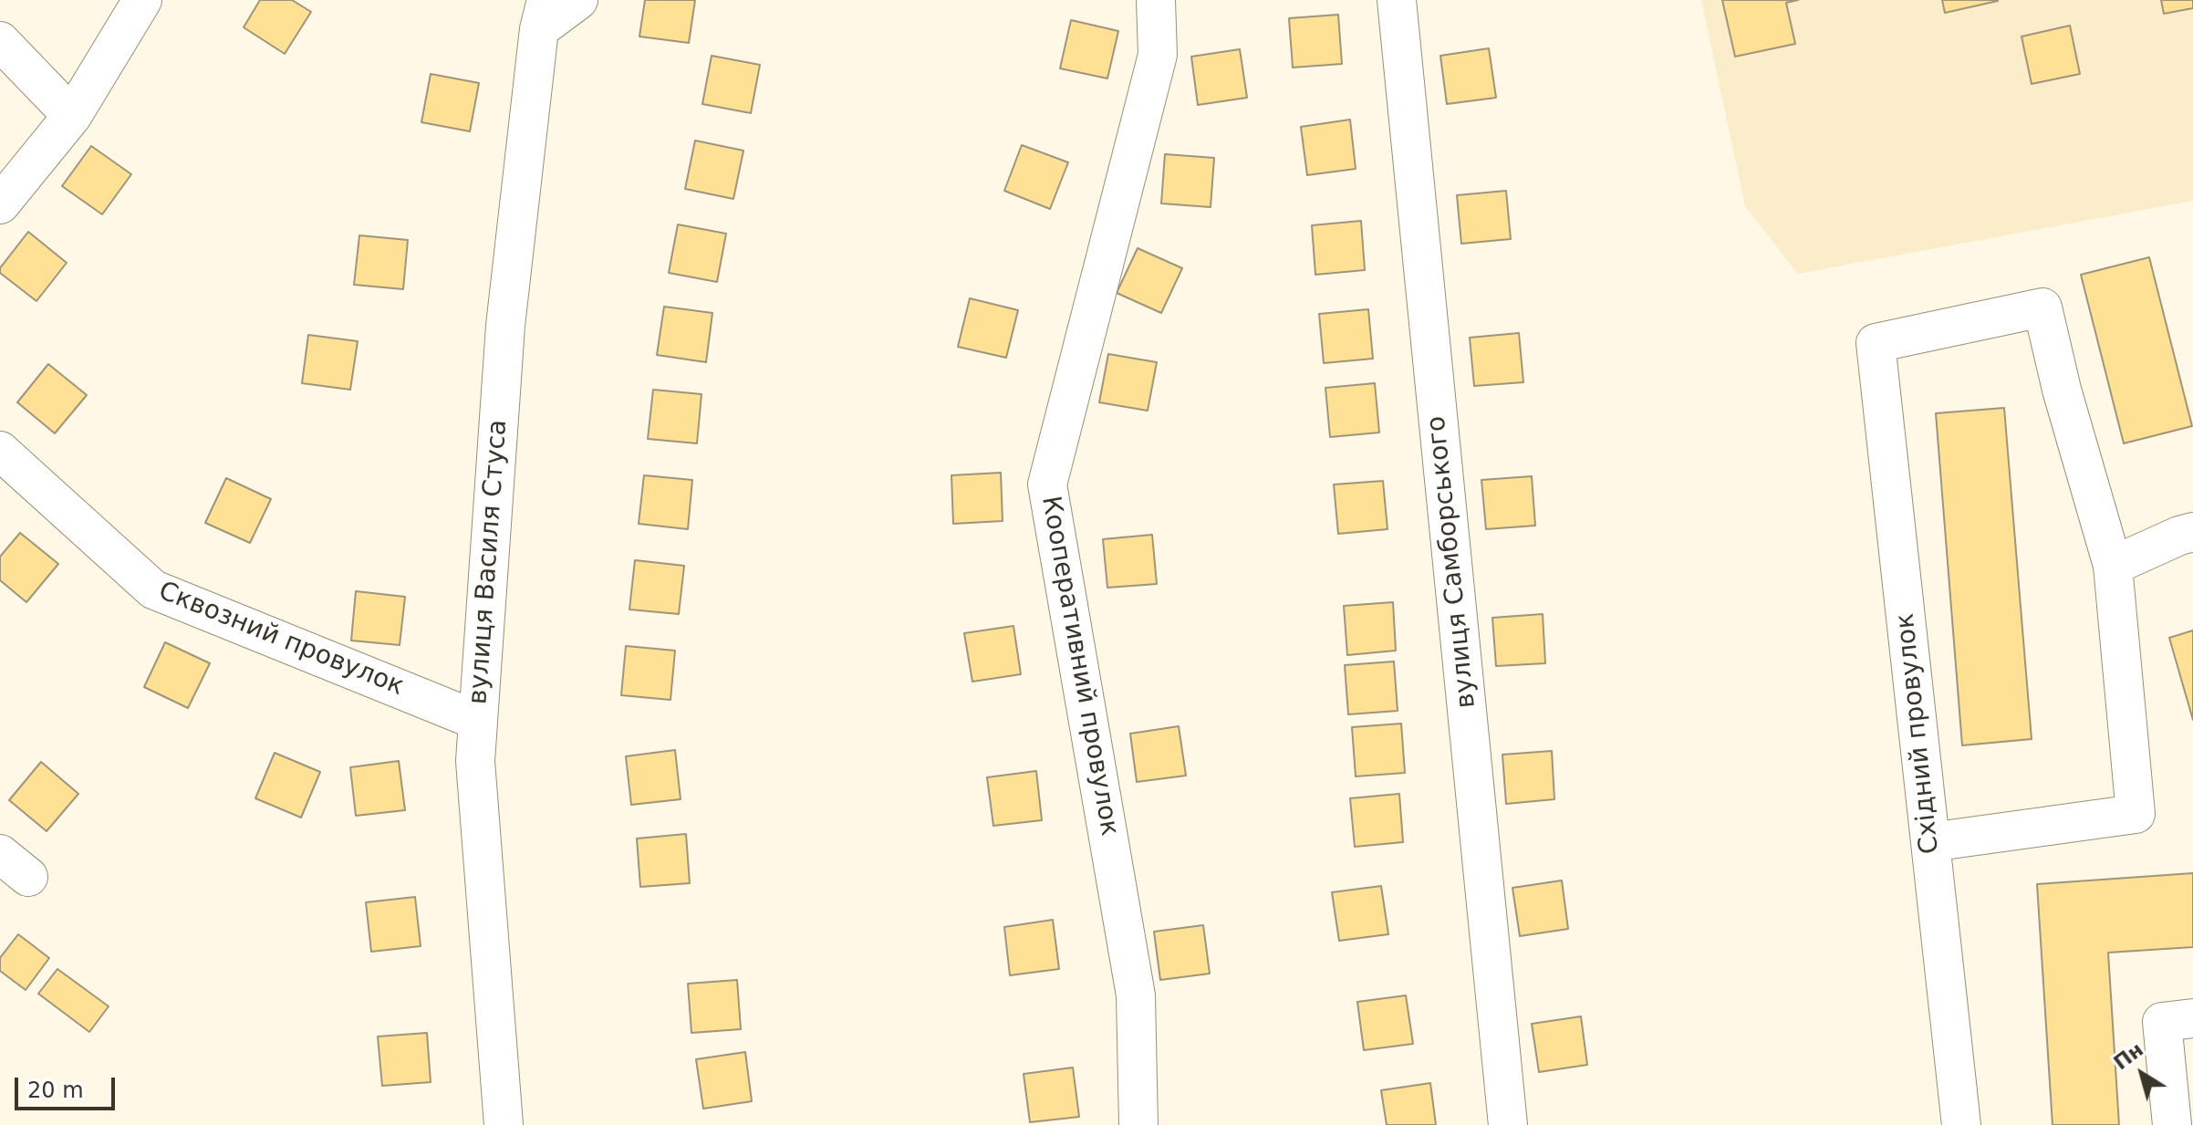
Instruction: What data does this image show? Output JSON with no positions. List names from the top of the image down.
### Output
{
  "streets": {
    "street": [
      "вулиця Василя Стуса",
      "вулиця Самборського",
      "Сквозний провулок",
      "Кооперативний провулок",
      "Східний провулок"
    ]
  },
  "crossings": [
    ["вулиця Василя Стуса", "Сквозний провулок"]
  ],
  "scale_bar": "20 m",
  "north": "top left"
}
